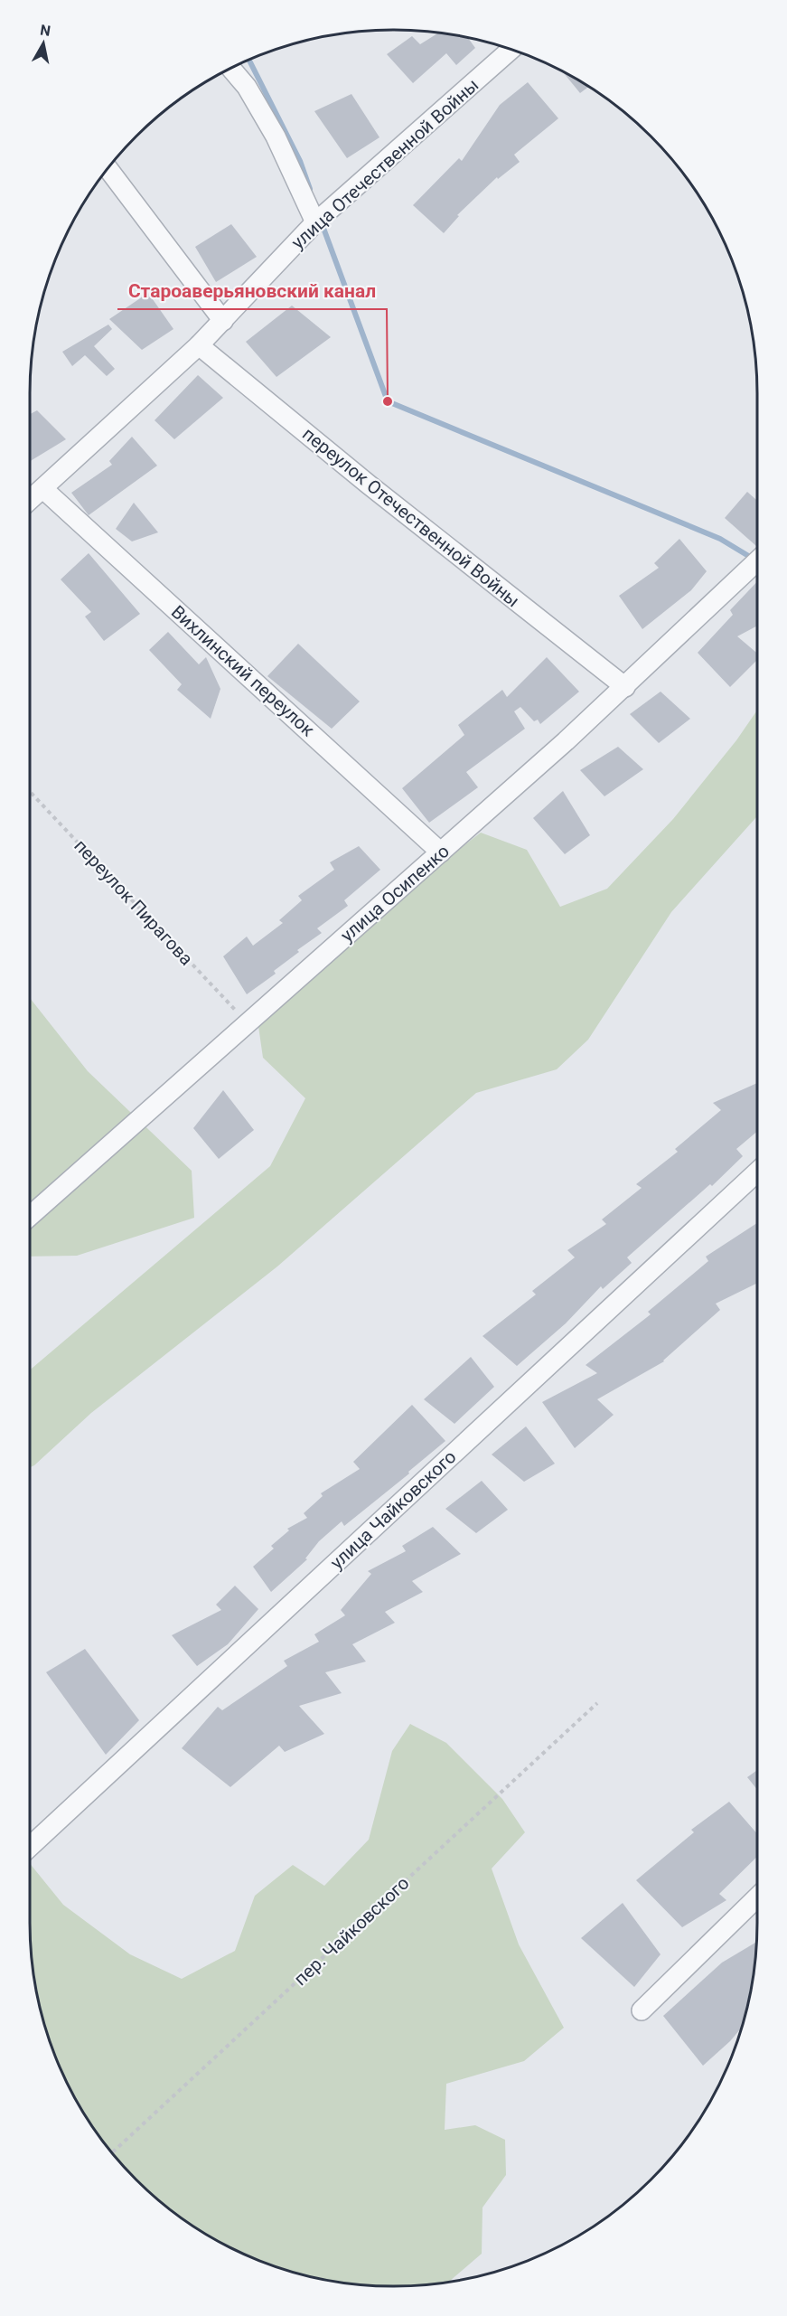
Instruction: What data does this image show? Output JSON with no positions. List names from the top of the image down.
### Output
{
  "streets": {
    "street": [
      "улица Отечественной Войны",
      "переулок Отечественной Войны",
      "Вихлинский переулок",
      "улица Осипенко",
      "улица Чайковского"
    ],
    "path": ["переулок Пирагова", "пер. Чайковского"]
  },
  "crossings": [
    ["улица Отечественной Войны", "переулок Отечественной Войны"],
    ["улица Отечественной Войны", "Вихлинский переулок"],
    ["переулок Отечественной Войны", "улица Осипенко"],
    ["Вихлинский переулок", "улица Осипенко"],
    ["улица Осипенко", "переулок Пирагова"]
  ],
  "places": ["Староаверьяновский канал"],
  "north": "top"
}
